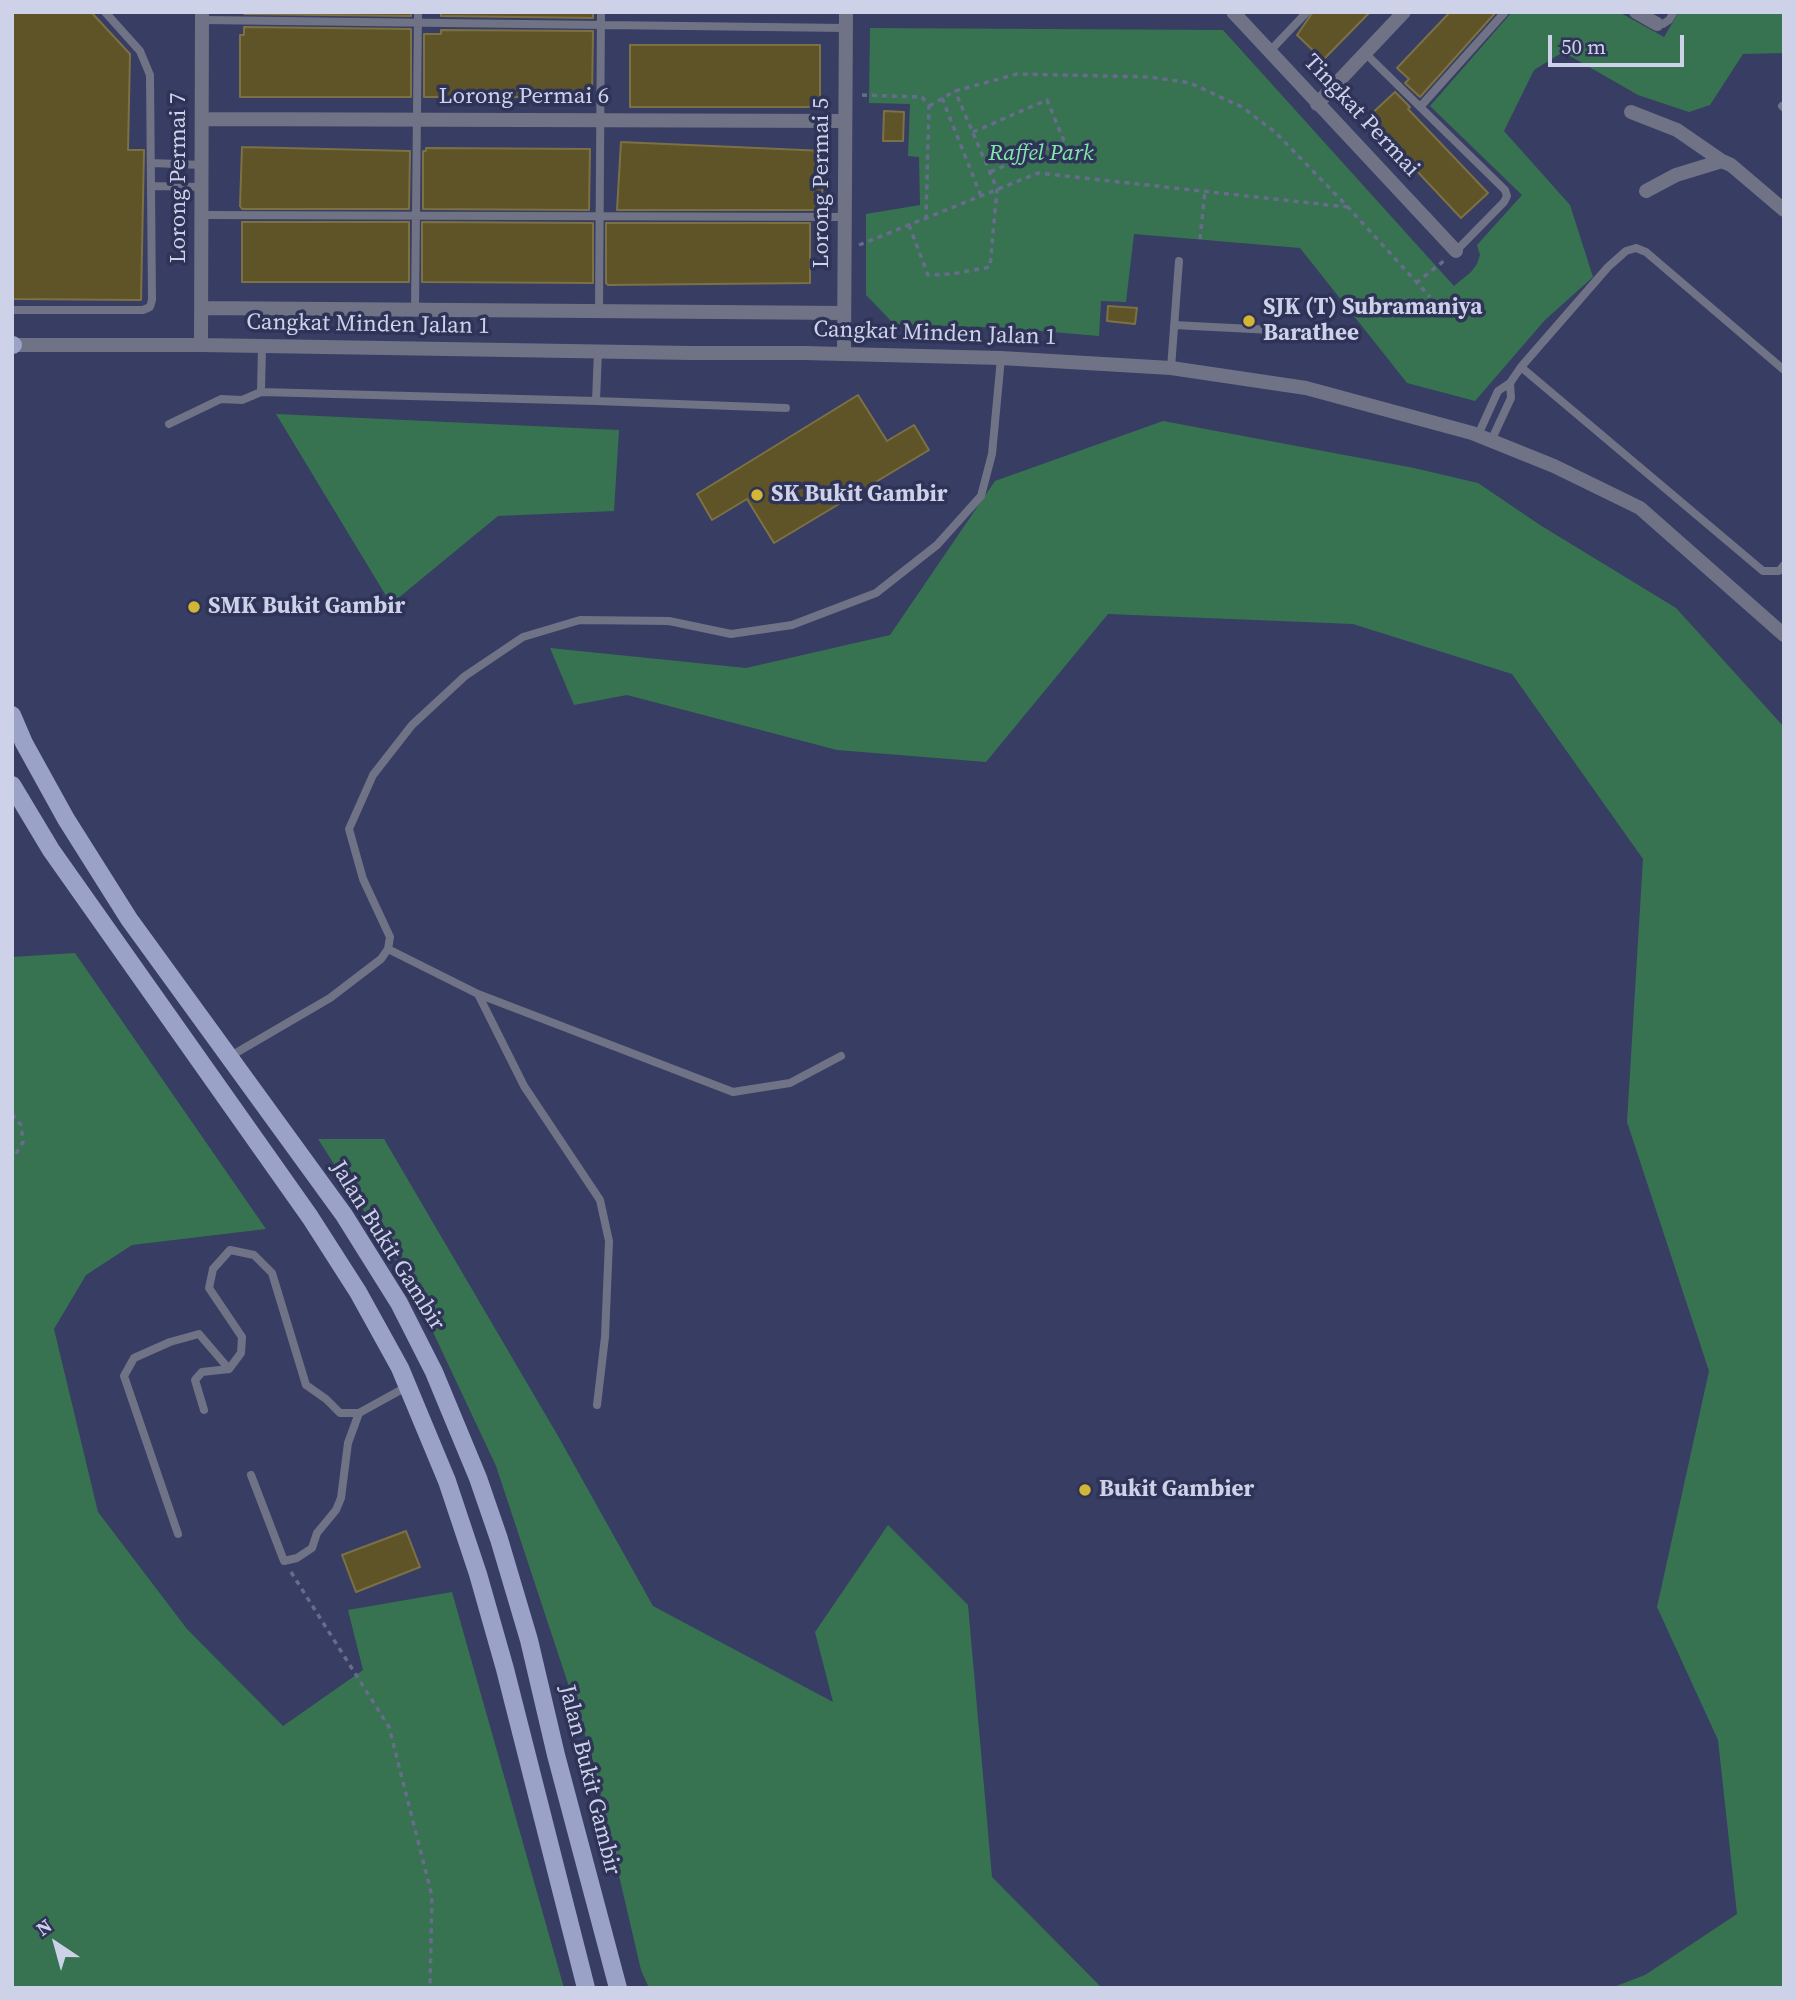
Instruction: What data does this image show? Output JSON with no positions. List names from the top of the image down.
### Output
{
  "streets": {
    "main road": ["Jalan Bukit Gambir"],
    "street": [
      "Lorong Permai 6",
      "Tingkat Permai",
      "Lorong Permai 7",
      "Lorong Permai 5",
      "Cangkat Minden Jalan 1"
    ]
  },
  "crossings": [
    ["Lorong Permai 6", "Lorong Permai 7"],
    ["Lorong Permai 6", "Lorong Permai 5"],
    ["Lorong Permai 7", "Cangkat Minden Jalan 1"],
    ["Lorong Permai 5", "Cangkat Minden Jalan 1"]
  ],
  "parks": ["Raffel Park"],
  "places": [
    "SJK (T) Subramaniya Barathee",
    "SK Bukit Gambir",
    "SMK Bukit Gambir",
    "Bukit Gambier"
  ],
  "scale_bar": "50 m",
  "north": "top left"
}
